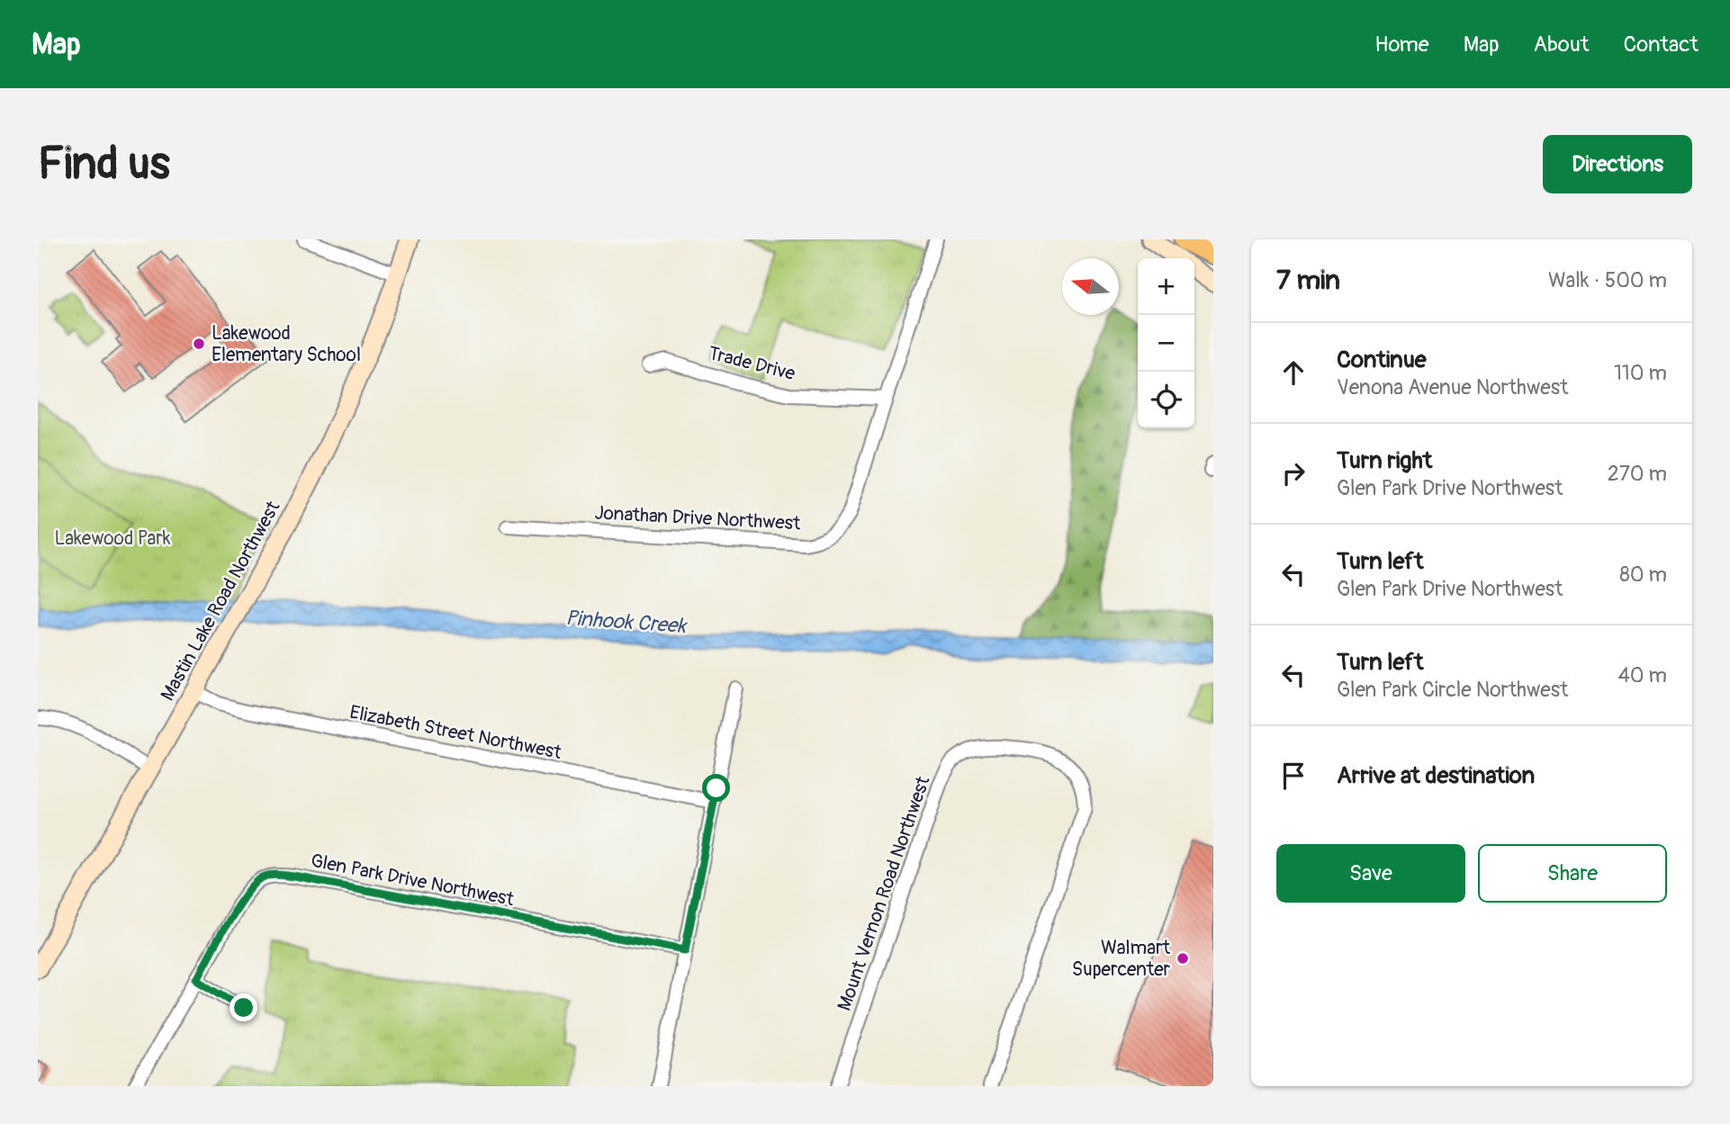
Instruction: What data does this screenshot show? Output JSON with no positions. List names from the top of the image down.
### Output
{
  "streets": {
    "street": [
      "Trade Drive",
      "Jonathan Drive Northwest",
      "Mastin Lake Road Northwest",
      "Elizabeth Street Northwest",
      "Glen Park Drive Northwest",
      "Mount Vernon Road Northwest"
    ]
  },
  "crossings": [
    ["Trade Drive", "Jonathan Drive Northwest"],
    ["Mastin Lake Road Northwest", "Elizabeth Street Northwest"]
  ],
  "water": ["Pinhook Creek"],
  "parks": ["Lakewood Park"],
  "places": ["Lakewood Elementary School", "Walmart Supercenter"],
  "north": "left",
  "page": {
    "header": "Map",
    "nav": [
      "Home",
      "Map",
      "About",
      "Contact"
    ],
    "buttons": [
      "Directions",
      ["Save", "Share"]
    ],
    "title": "Find us",
    "heading": ["7 min", "Walk · 500 m"],
    "map_buttons": ["+", "−"],
    "list": [
      ["Continue", "Venona Avenue Northwest", "110 m"],
      ["Turn right", "Glen Park Drive Northwest", "270 m"],
      ["Turn left", "Glen Park Drive Northwest", "80 m"],
      ["Turn left", "Glen Park Circle Northwest", "40 m"],
      "Arrive at destination"
    ]
  }
}
